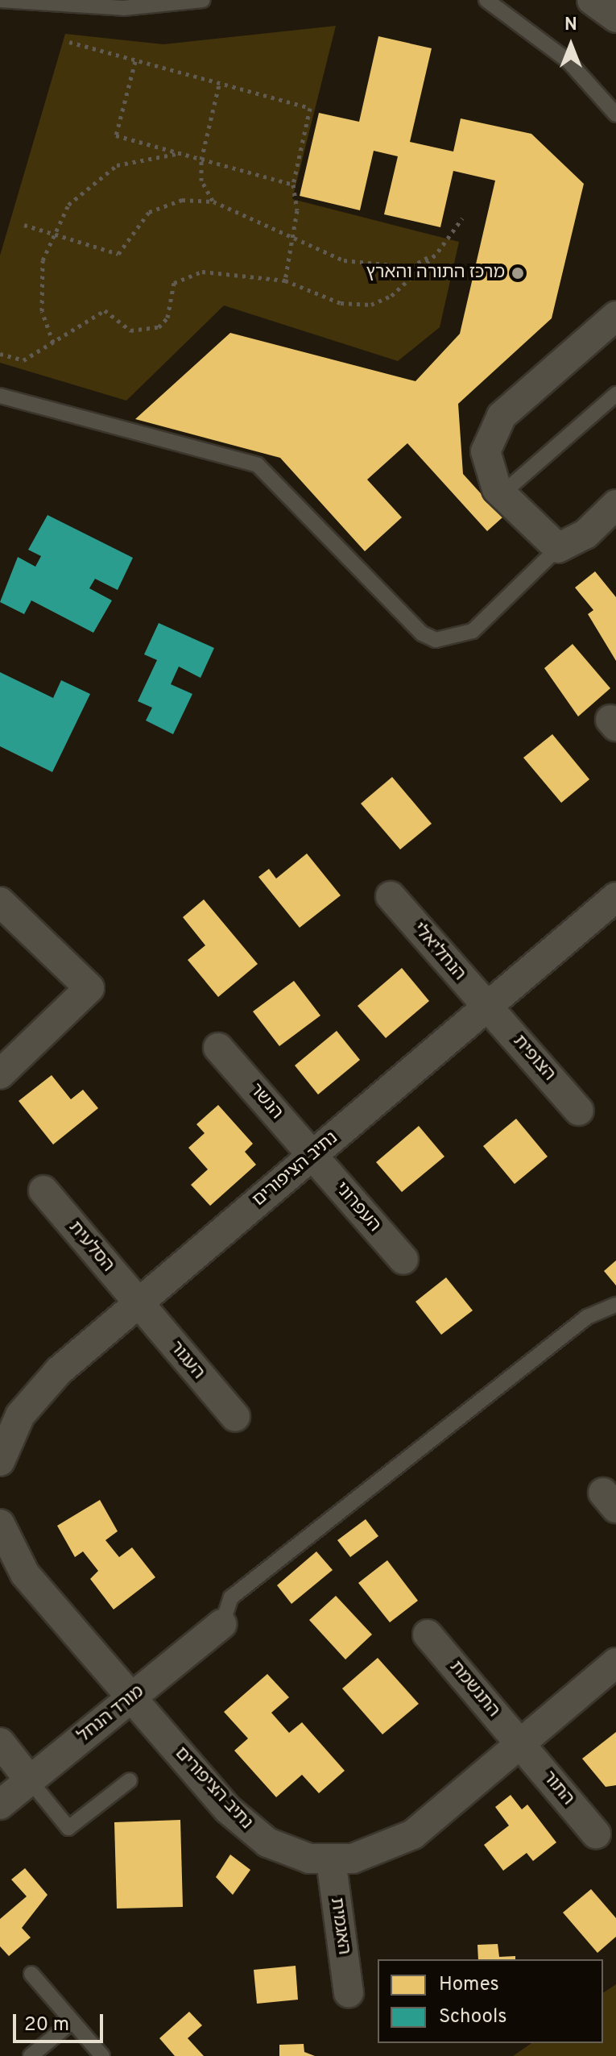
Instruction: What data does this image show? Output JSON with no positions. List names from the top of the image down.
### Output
{
  "streets": {
    "street": [
      "הנחליאלי",
      "הצופית",
      "הנשר",
      "נתיב הציפורים",
      "העפרוני",
      "הסלעית",
      "העגור",
      "התנשמת",
      "מורד הנחל",
      "התור",
      "האגמית"
    ]
  },
  "crossings": [
    ["הנחליאלי", "הצופית"],
    ["הנחליאלי", "נתיב הציפורים"],
    ["הצופית", "נתיב הציפורים"],
    ["הנשר", "נתיב הציפורים"],
    ["הנשר", "העפרוני"],
    ["נתיב הציפורים", "העפרוני"],
    ["נתיב הציפורים", "הסלעית"],
    ["נתיב הציפורים", "העגור"],
    ["נתיב הציפורים", "התנשמת"],
    ["נתיב הציפורים", "מורד הנחל"],
    ["נתיב הציפורים", "התור"],
    ["נתיב הציפורים", "האגמית"],
    ["הסלעית", "העגור"],
    ["התנשמת", "התור"]
  ],
  "places": ["מרכז התורה והארץ"],
  "legend": ["Homes", "Schools"],
  "scale_bar": "20 m",
  "north": "top"
}
